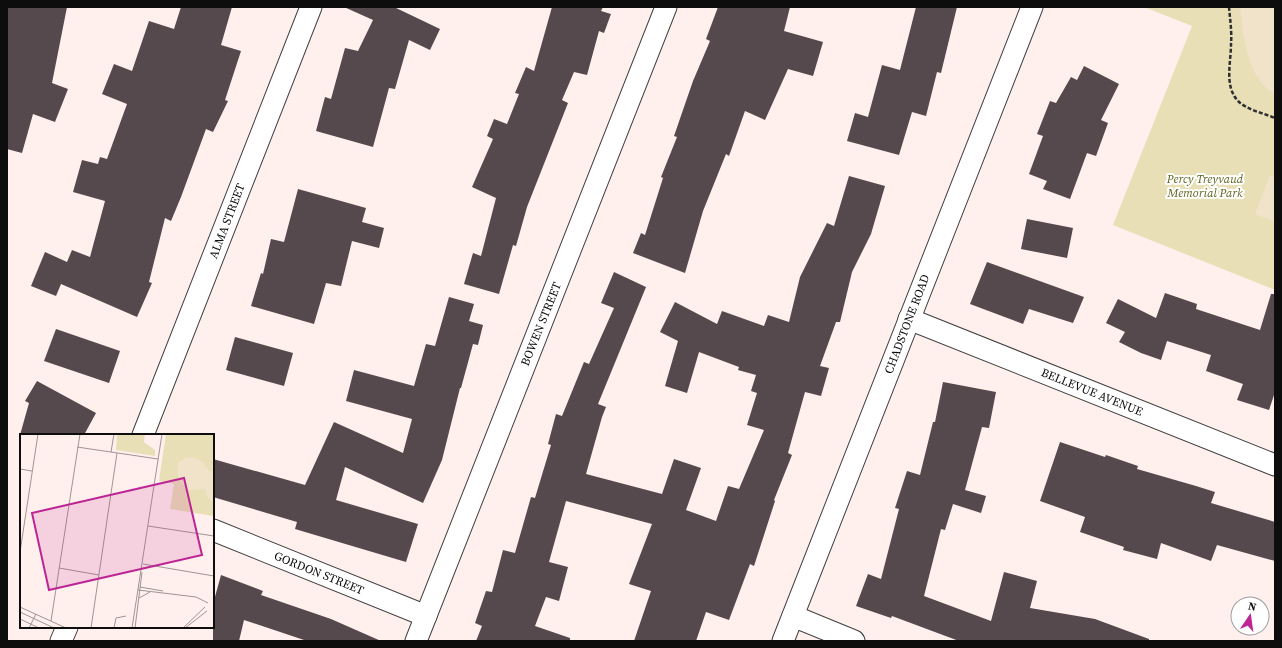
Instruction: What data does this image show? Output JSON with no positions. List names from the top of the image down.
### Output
{
  "streets": {
    "street": [
      "ALMA STREET",
      "BOWEN STREET",
      "CHADSTONE ROAD",
      "BELLEVUE AVENUE",
      "GORDON STREET"
    ]
  },
  "crossings": [
    ["BOWEN STREET", "GORDON STREET"],
    ["CHADSTONE ROAD", "BELLEVUE AVENUE"]
  ],
  "parks": ["Percy Treyvaud Memorial Park"],
  "north": "top"
}
